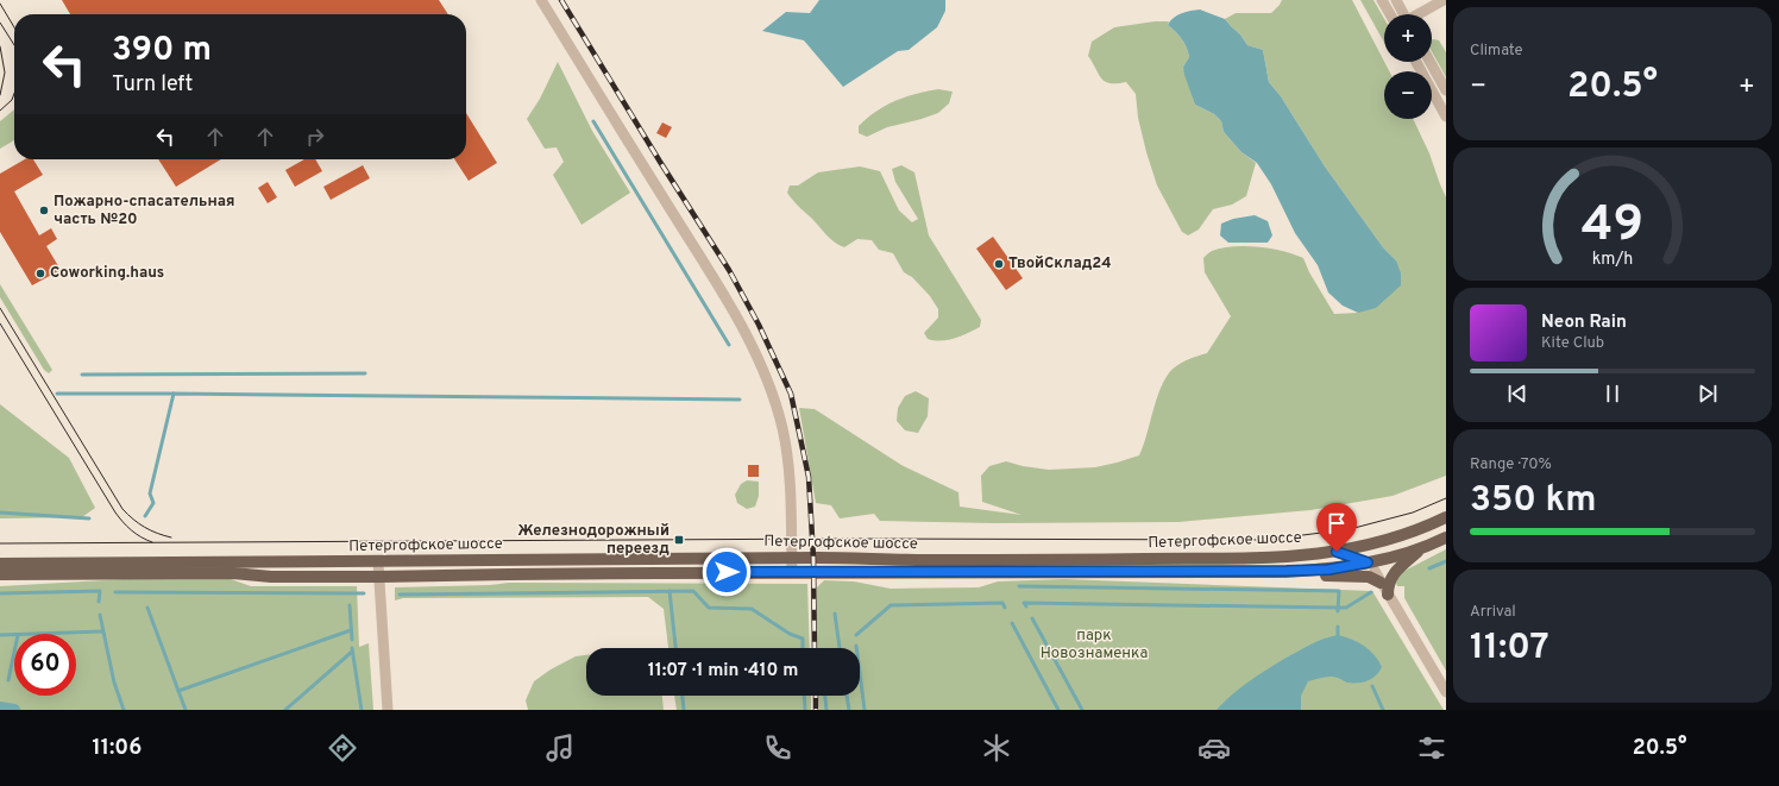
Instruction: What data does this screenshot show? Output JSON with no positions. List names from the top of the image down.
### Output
{
  "streets": {
    "main road": ["Петергофское шоссе"]
  },
  "parks": ["парк Новознаменка"],
  "places": {
    "other": ["Пожарно-спасательная часть №20", "ТвойСклад24", "Coworking.haus"],
    "transit": ["Железнодорожный переезд"]
  },
  "page": {
    "tile": [
      "Climate",
      ["Range · 70%", "350 km"],
      ["Arrival", "11:07"]
    ],
    "map_buttons": ["+", "−"],
    "turn": ["390 m", "Turn left"],
    "heat": ["−", "20.5°", "+"],
    "song": ["Neon Rain", "Kite Club"],
    "limit": "60",
    "trip": "11:07 · 1 min · 410 m",
    "tabs": ["11:06", "20.5°"],
    "gauge": ["49", "km/h"]
  }
}
